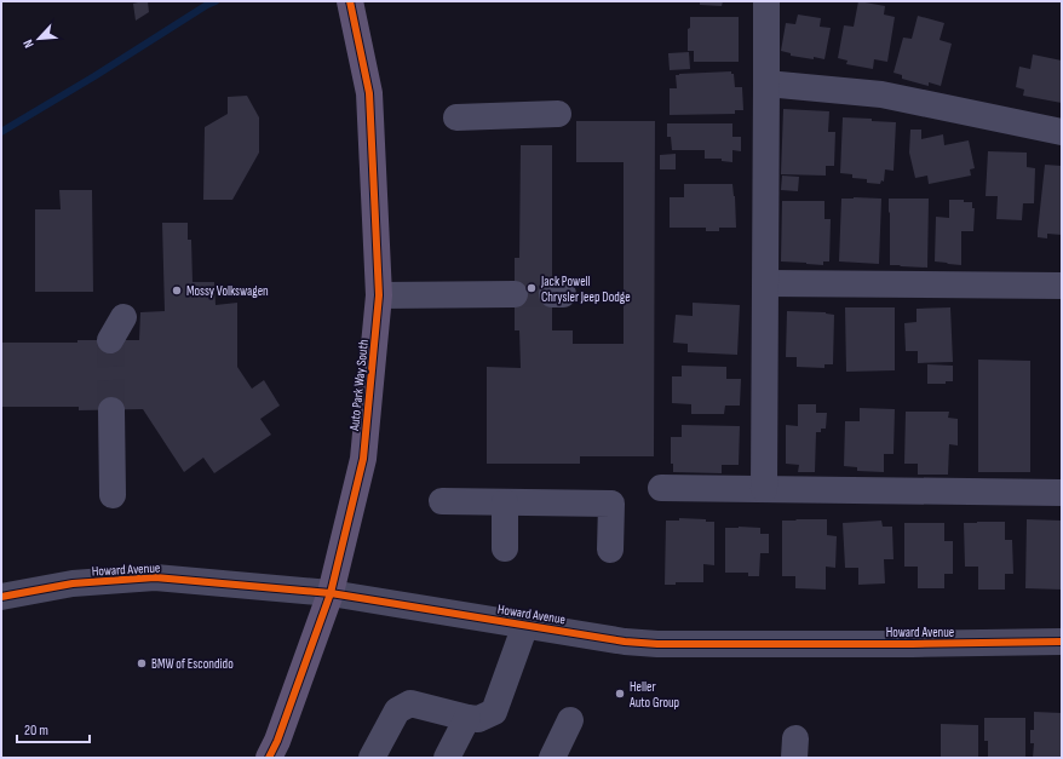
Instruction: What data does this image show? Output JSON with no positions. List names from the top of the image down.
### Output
{
  "streets": {
    "main road": ["Auto Park Way South"],
    "street": ["Howard Avenue"]
  },
  "crossings": [
    ["Auto Park Way South", "Howard Avenue"]
  ],
  "places": [
    "Jack Powell Chrysler Jeep Dodge",
    "Mossy Volkswagen",
    "BMW of Escondido",
    "Heller Auto Group"
  ],
  "scale_bar": "20 m",
  "north": "bottom left"
}
